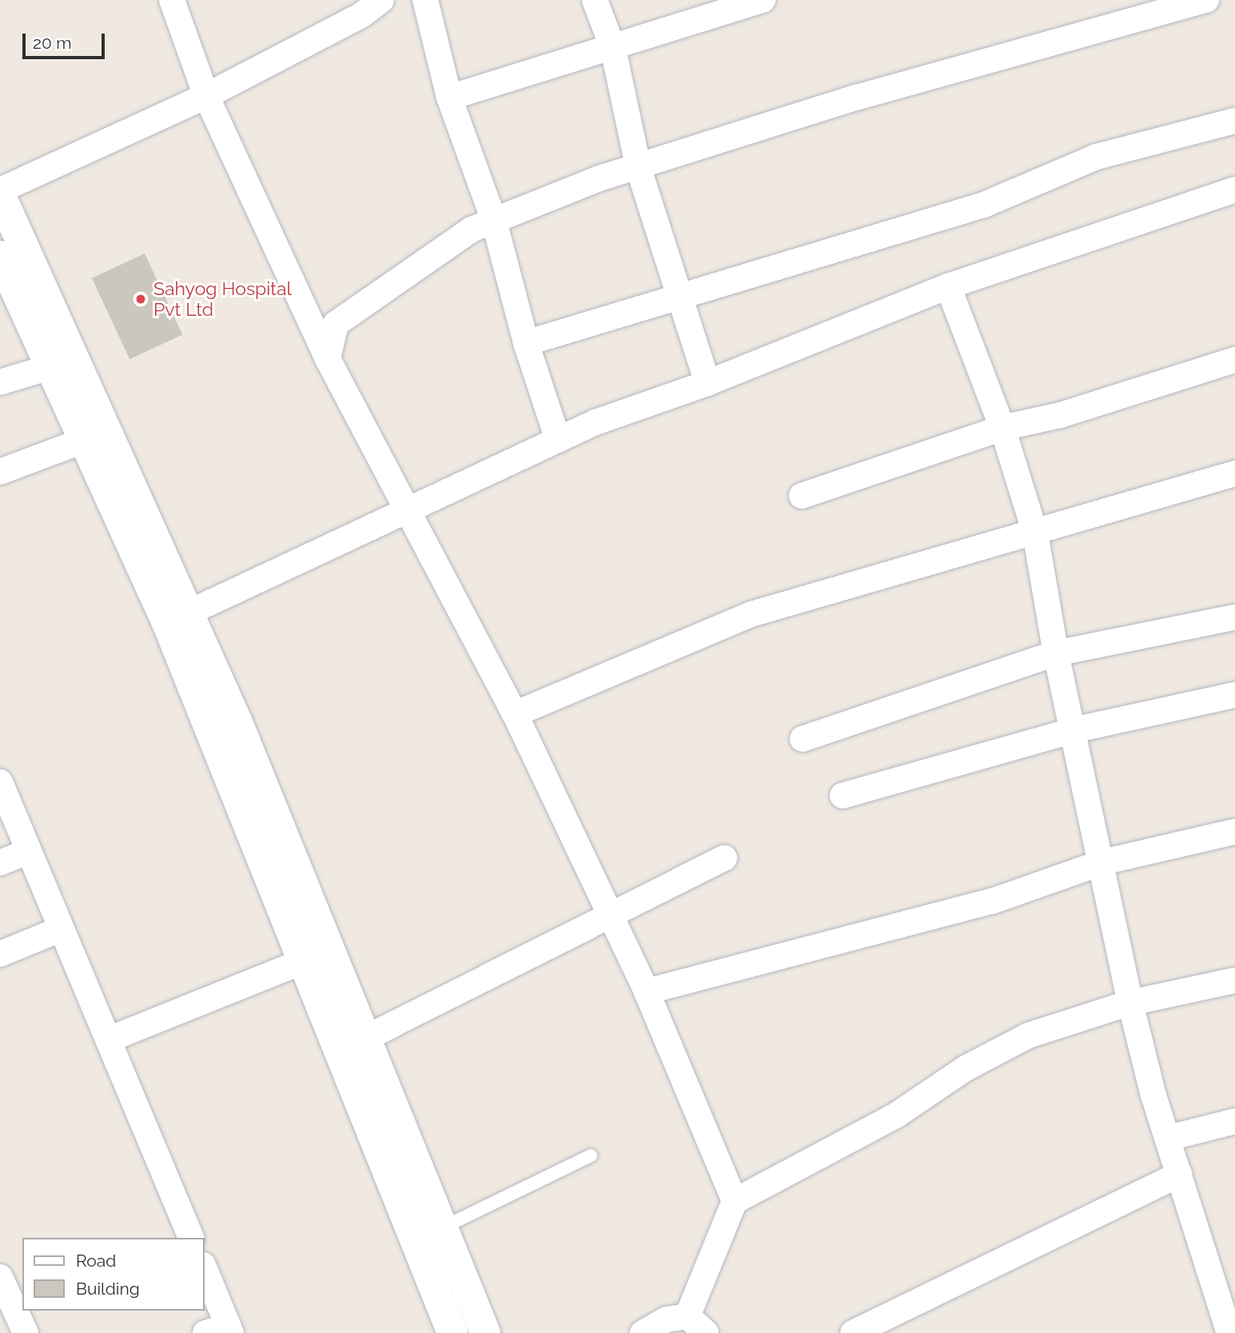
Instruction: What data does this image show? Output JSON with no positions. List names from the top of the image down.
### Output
{
  "places": ["Sahyog Hospital Pvt Ltd"],
  "legend": ["Road", "Building"],
  "scale_bar": "20 m"
}
